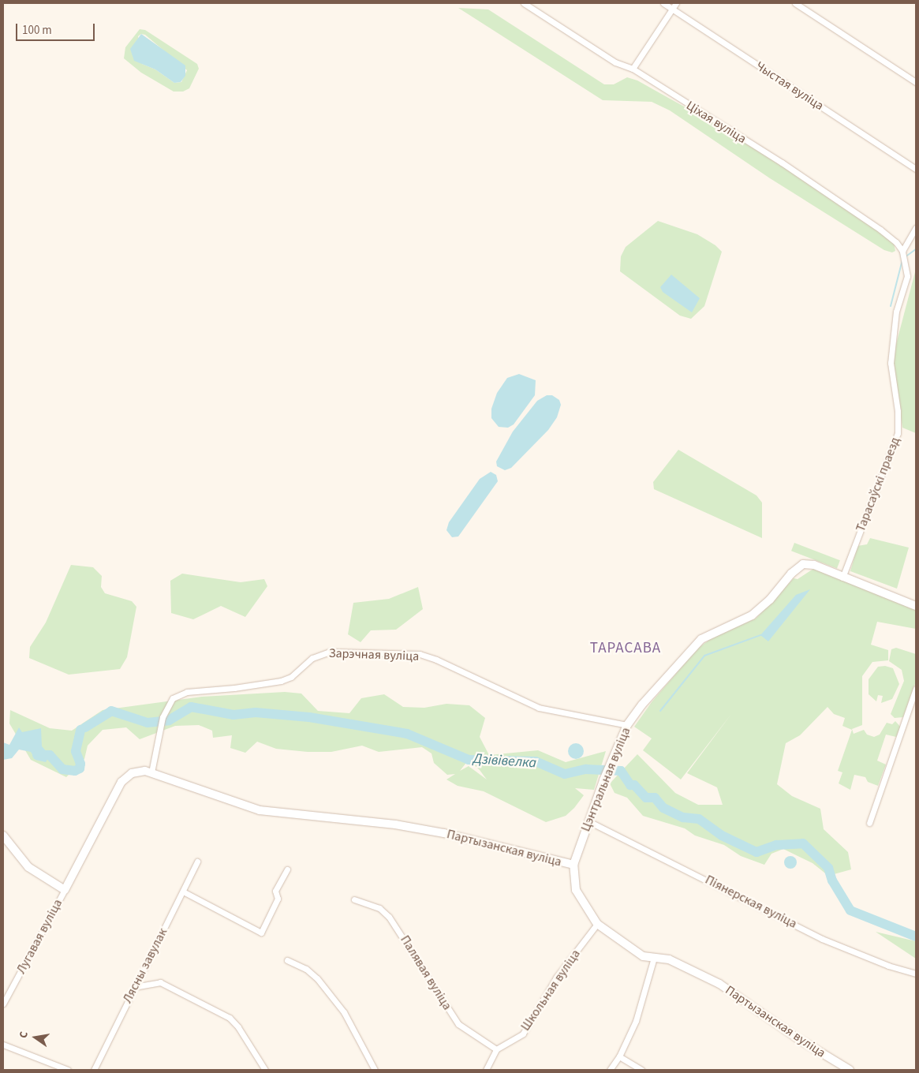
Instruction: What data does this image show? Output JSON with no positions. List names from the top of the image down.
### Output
{
  "streets": {
    "street": [
      "Чыстая вуліца",
      "Ціхая вуліца",
      "Тарасаўскі праезд",
      "Зарэчная вуліца",
      "Цэнтральная вуліца",
      "Партызанская вуліца",
      "Піянерская вуліца",
      "Лугавая вуліца",
      "Лясны завулак",
      "Палявая вуліца",
      "Школьная вуліца"
    ]
  },
  "crossings": [
    ["Ціхая вуліца", "Тарасаўскі праезд"],
    ["Тарасаўскі праезд", "Цэнтральная вуліца"],
    ["Зарэчная вуліца", "Цэнтральная вуліца"],
    ["Зарэчная вуліца", "Партызанская вуліца"],
    ["Цэнтральная вуліца", "Партызанская вуліца"],
    ["Цэнтральная вуліца", "Піянерская вуліца"],
    ["Партызанская вуліца", "Лугавая вуліца"],
    ["Партызанская вуліца", "Школьная вуліца"],
    ["Палявая вуліца", "Школьная вуліца"]
  ],
  "districts": ["ТАРАСАВА"],
  "water": ["Дзівівелка"],
  "scale_bar": "100 m",
  "north": "left"
}
